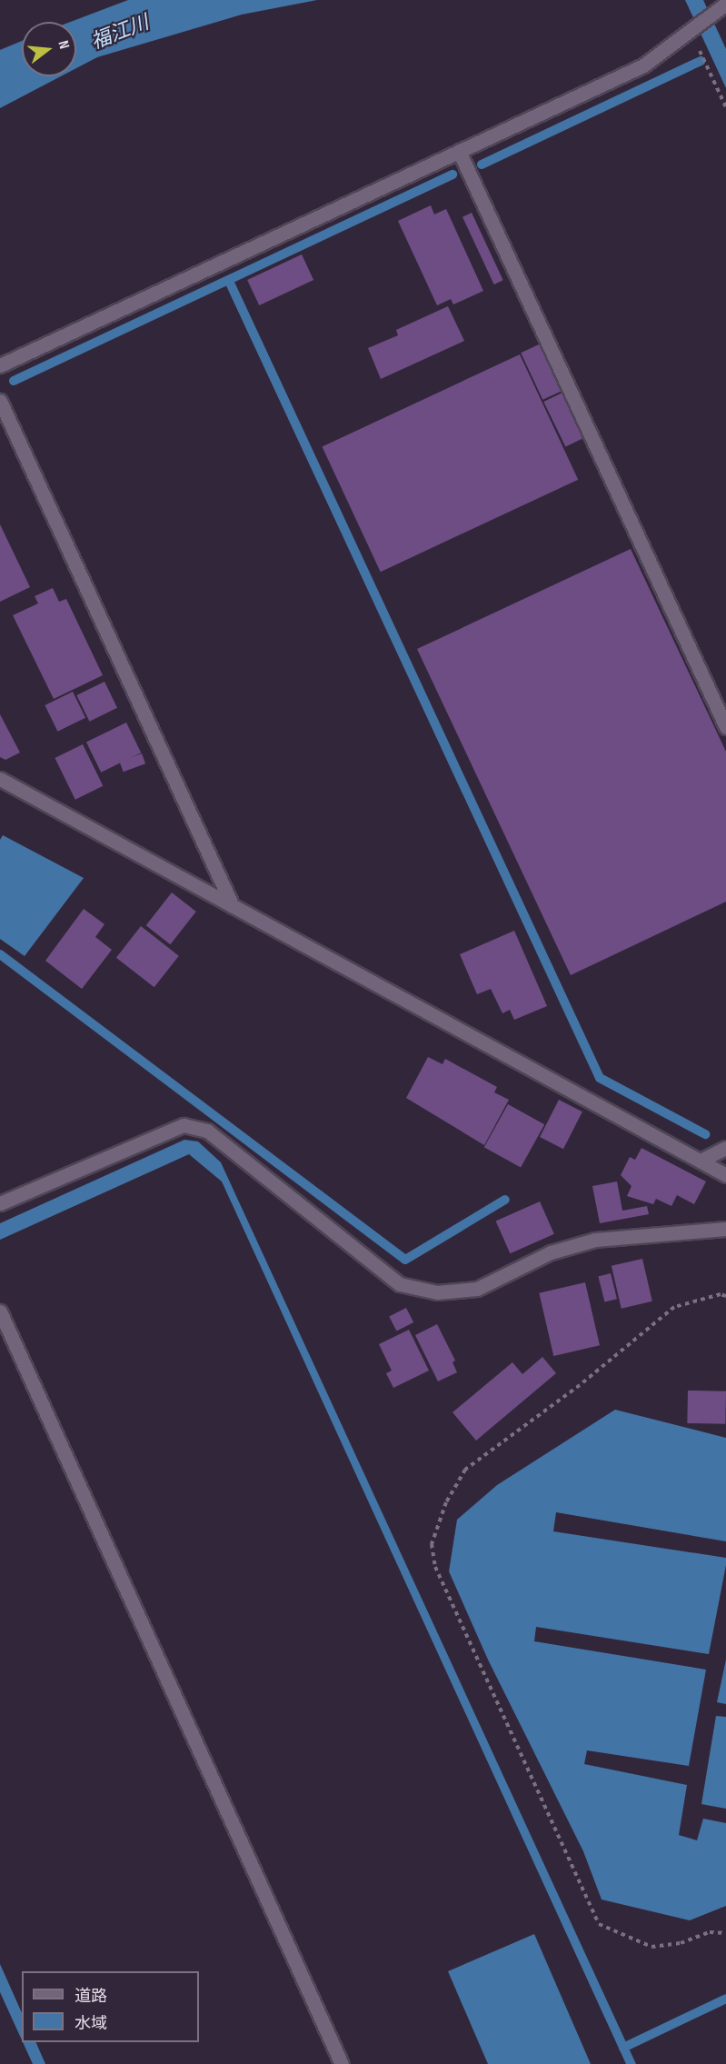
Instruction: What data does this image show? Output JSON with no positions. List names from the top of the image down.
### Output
{
  "water": ["福江川"],
  "legend": ["道路", "水域"],
  "north": "right"
}
